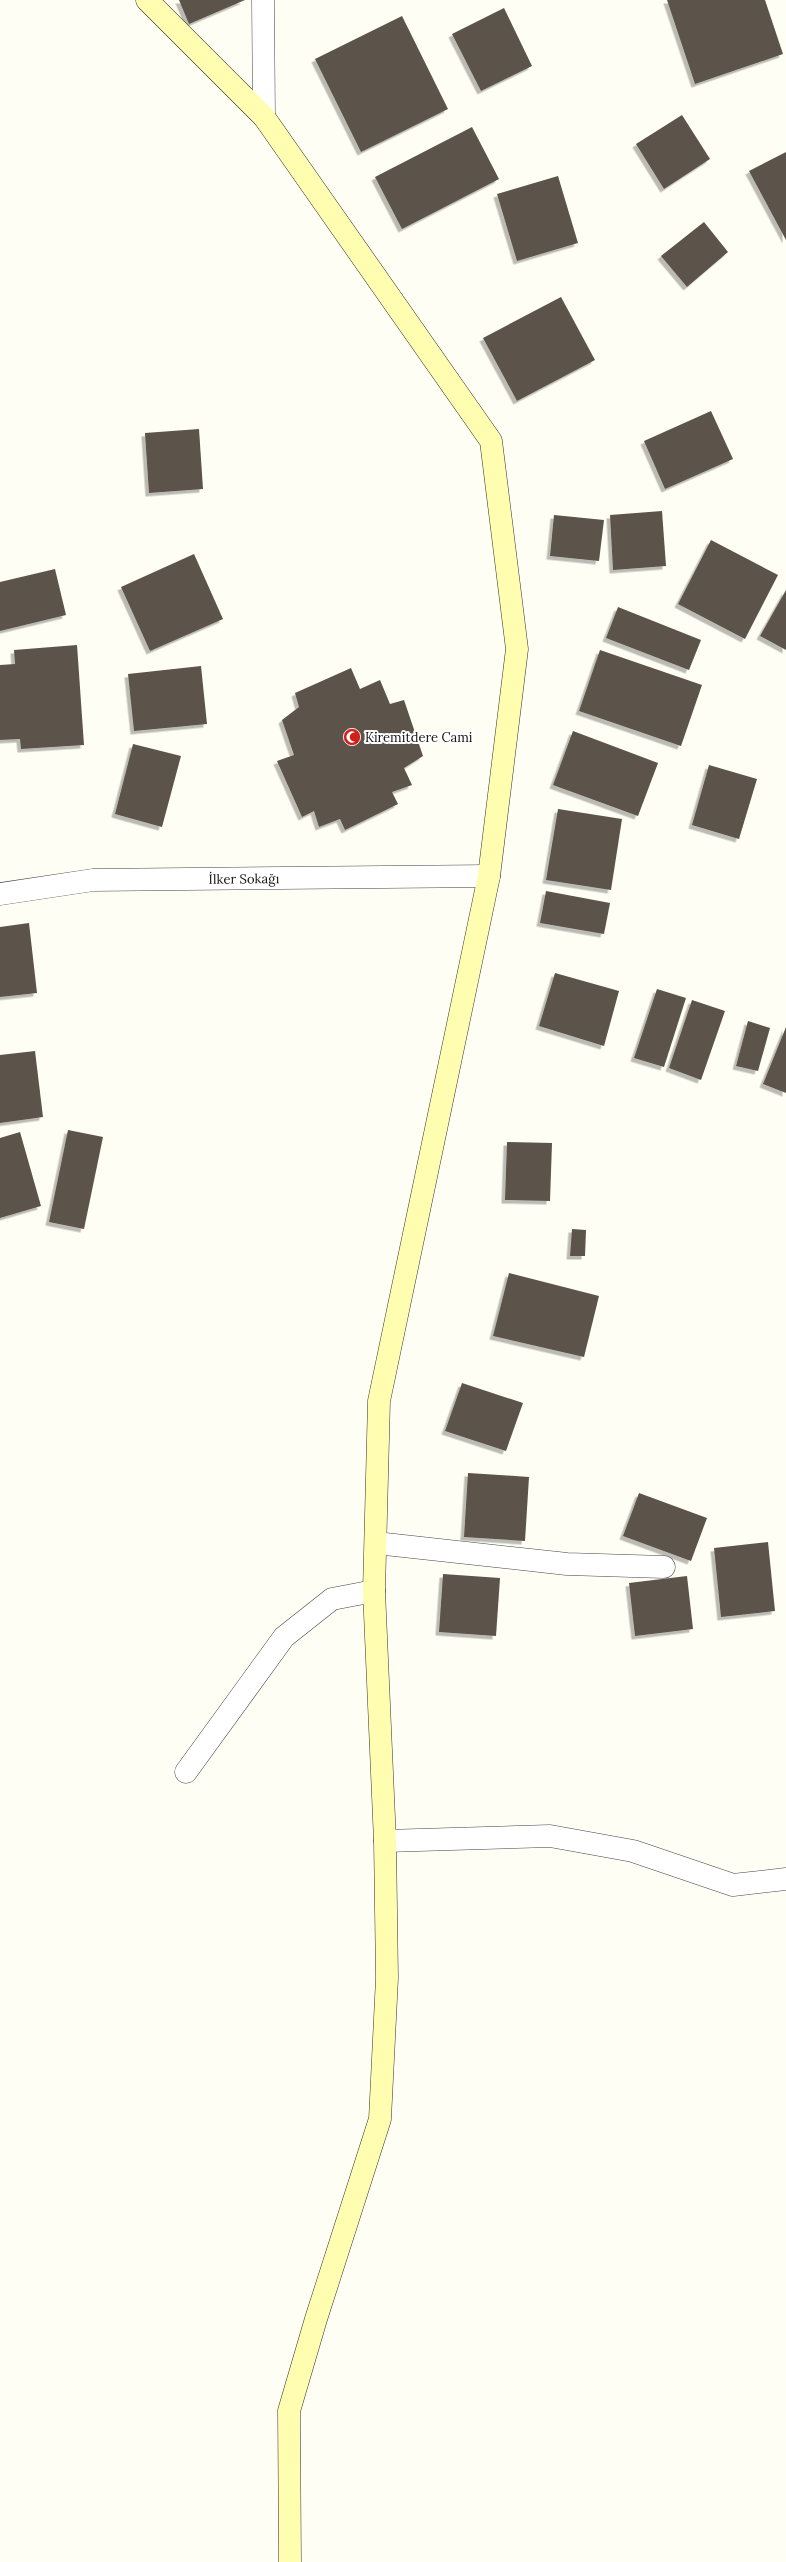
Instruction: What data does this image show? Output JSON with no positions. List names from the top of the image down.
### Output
{
  "streets": {
    "street": ["İlker Sokağı"]
  },
  "places": {
    "mosque": ["Kiremitdere Cami"]
  }
}
